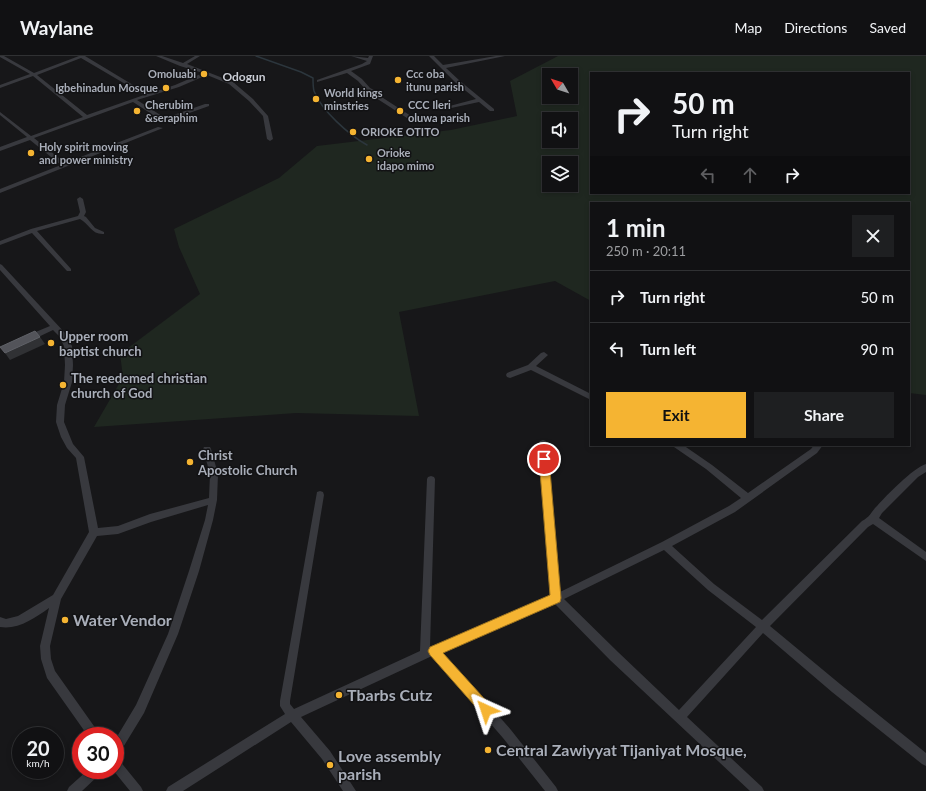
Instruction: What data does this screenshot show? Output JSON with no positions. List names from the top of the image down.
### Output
{
  "districts": ["Odogun"],
  "places": [
    "Omoluabi",
    "Ccc oba itunu parish",
    "Igbehinadun Mosque",
    "World kings minstries",
    "Cherubim &seraphim",
    "CCC Ileri oluwa parish",
    "ORIOKE OTITO",
    "Holy spirit moving and power ministry",
    "Orioke idapo mimo",
    "Upper room baptist church",
    "The reedemed christian church of God",
    "Christ Apostolic Church",
    "Water Vendor",
    "Tbarbs Cutz",
    "Central Zawiyyat Tijaniyat Mosque,",
    "Love assembly parish"
  ],
  "north": "top left",
  "page": {
    "header": "Waylane",
    "nav": ["Map", "Directions", "Saved"],
    "turn": ["50 m", "Turn right"],
    "heading": ["1 min", "250 m · 20:11"],
    "list": [
      {
        "name": "Turn right",
        "value": "50 m"
      },
      {
        "name": "Turn left",
        "value": "90 m"
      }
    ],
    "buttons": ["Exit", "Share"],
    "speed": "20 km/h",
    "limit": "30"
  }
}
